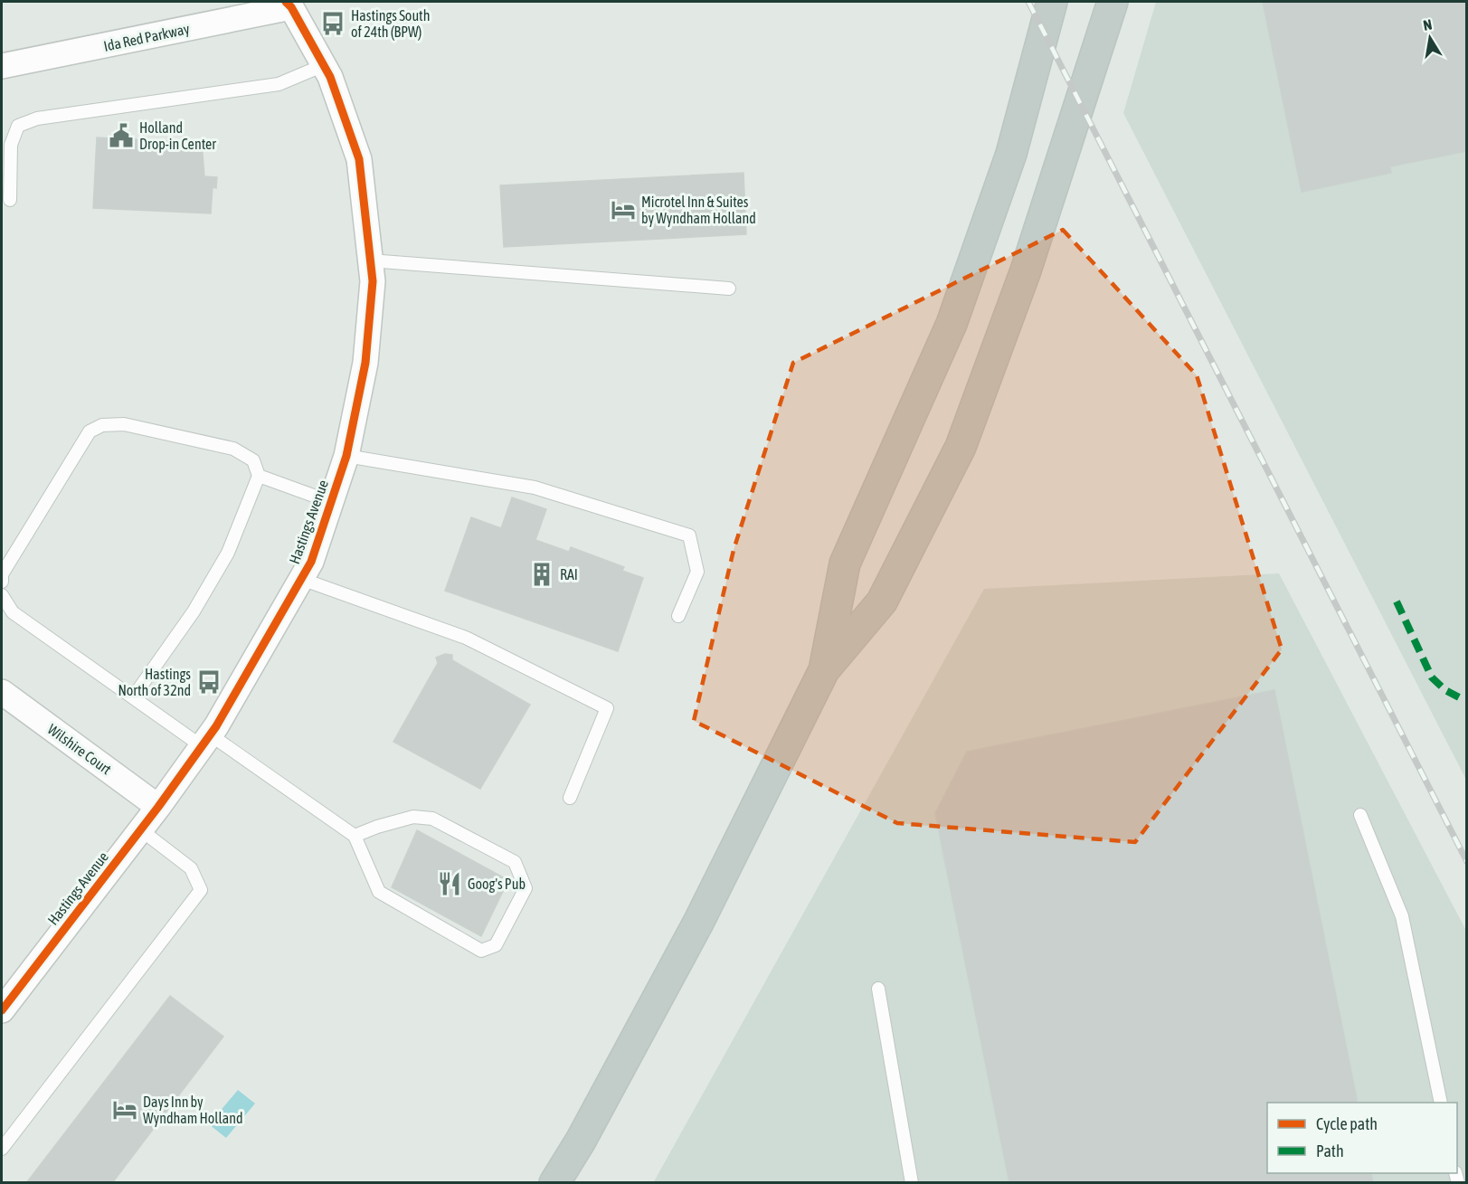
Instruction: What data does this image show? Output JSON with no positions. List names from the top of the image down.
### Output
{
  "streets": {
    "street": ["Ida Red Parkway", "Hastings Avenue", "Wilshire Court"]
  },
  "crossings": [
    ["Ida Red Parkway", "Hastings Avenue"],
    ["Hastings Avenue", "Wilshire Court"]
  ],
  "places": {
    "bus stop": ["Hastings South of 24th (BPW)", "Hastings North of 32nd"],
    "public building": ["Holland Drop-in Center"],
    "hotel": ["Microtel Inn & Suites by Wyndham Holland", "Days Inn by Wyndham Holland"],
    "building": ["RAI"],
    "restaurant": ["Goog's Pub"]
  },
  "legend": ["Cycle path", "Path"],
  "north": "top"
}
